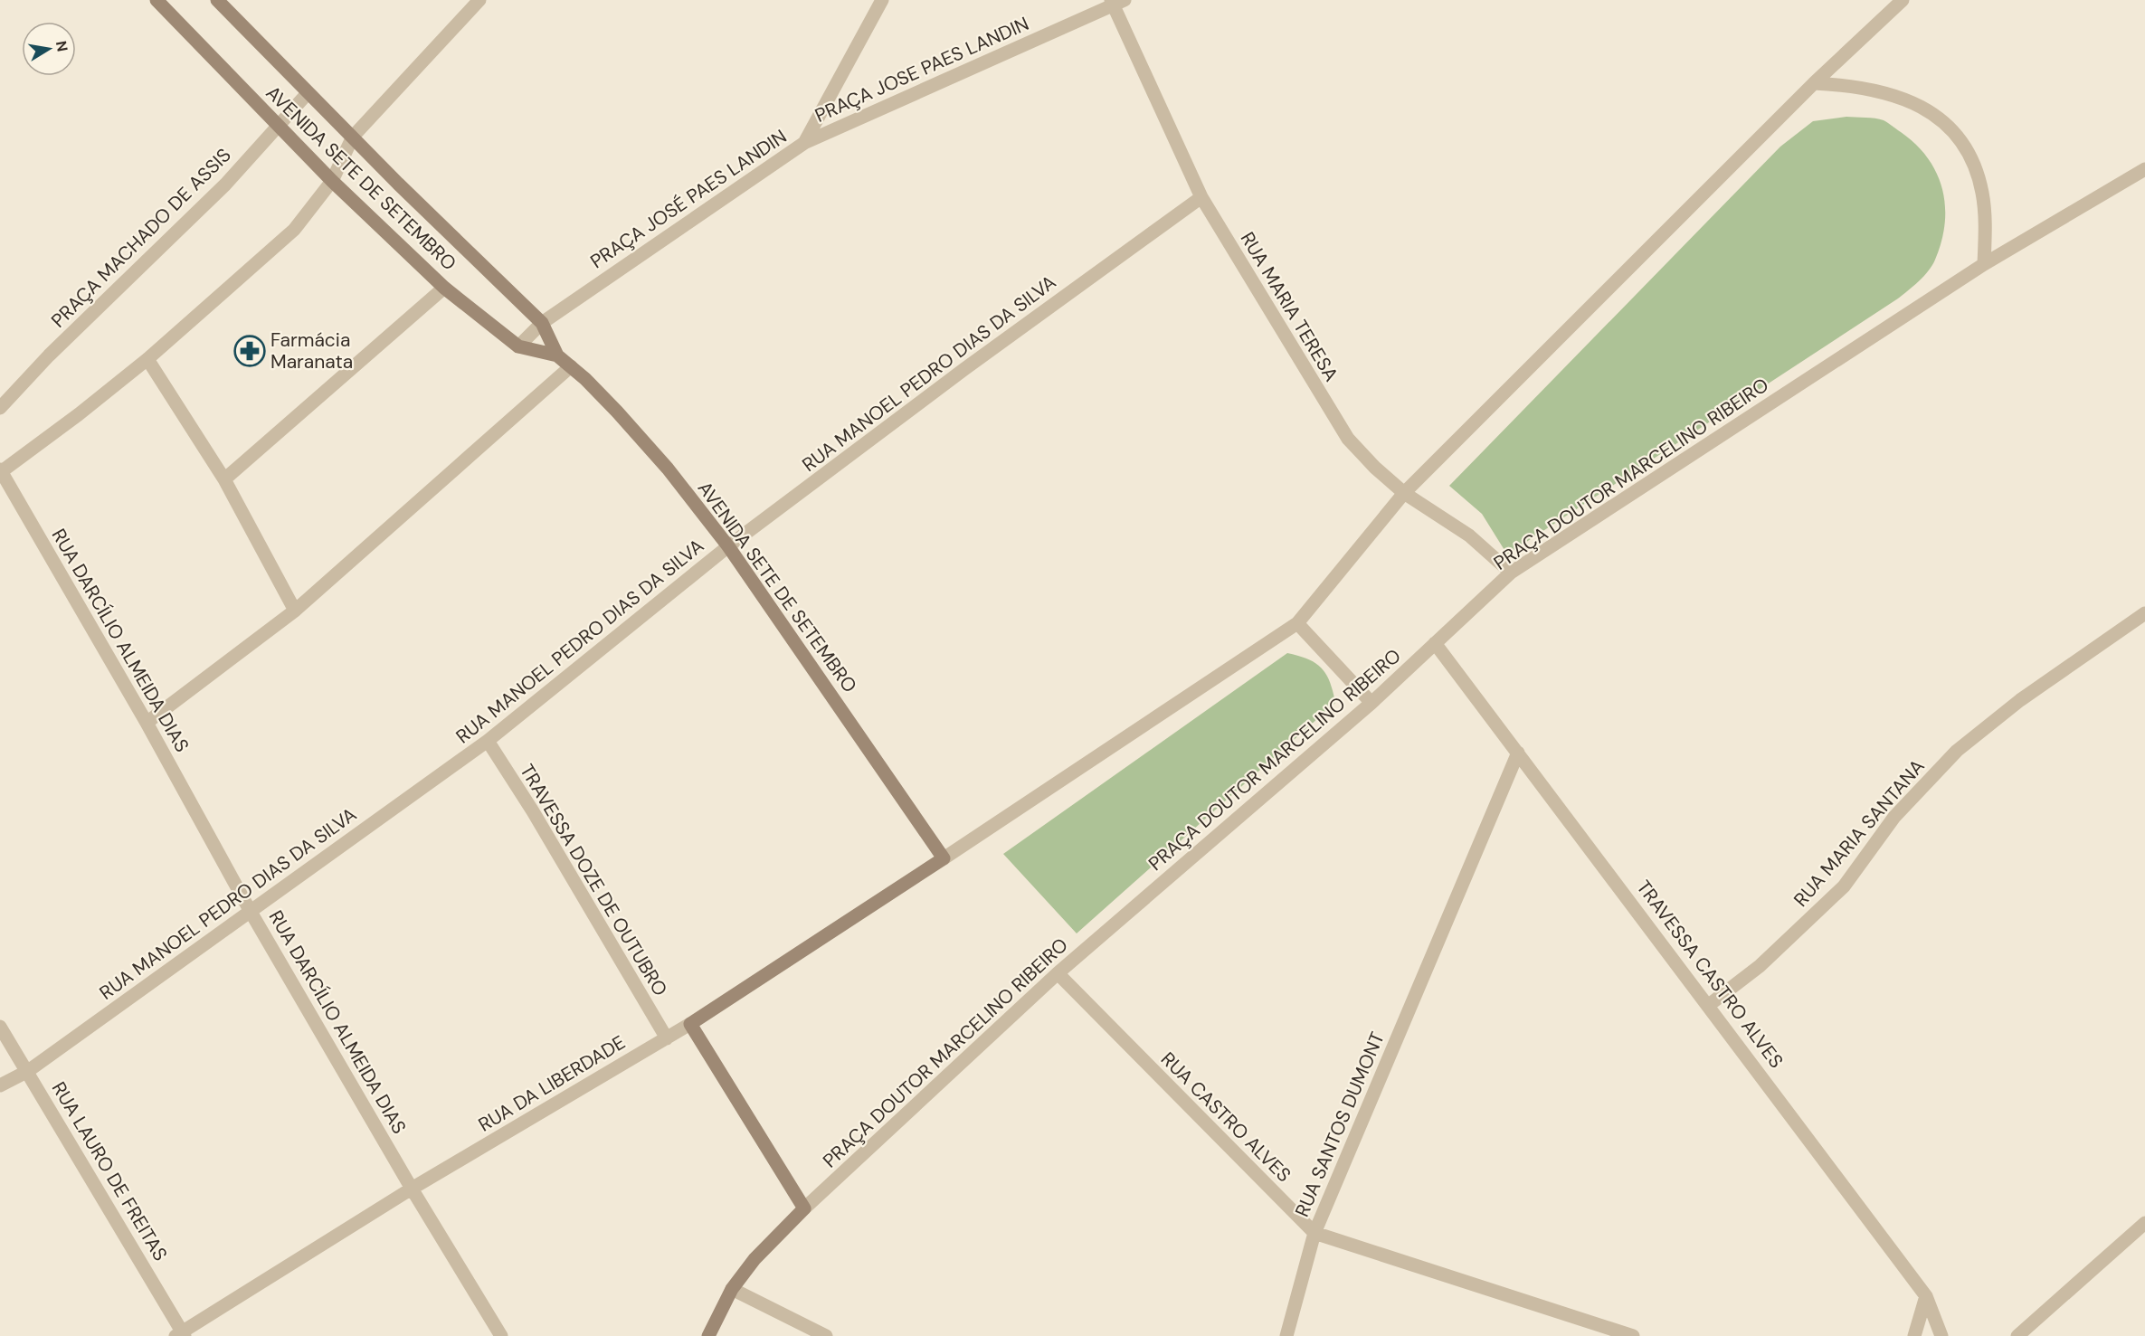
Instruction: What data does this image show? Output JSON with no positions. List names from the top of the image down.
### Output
{
  "streets": {
    "main road": ["AVENIDA SETE DE SETEMBRO", "RUA DA LIBERDADE"],
    "street": [
      "PRAÇA JOSE PAES LANDIN",
      "PRAÇA JOSÉ PAES LANDIN",
      "PRAÇA MACHADO DE ASSIS",
      "RUA MARIA TERESA",
      "RUA MANOEL PEDRO DIAS DA SILVA",
      "PRAÇA DOUTOR MARCELINO RIBEIRO",
      "RUA DARCÍLIO ALMEIDA DIAS",
      "RUA MARIA SANTANA",
      "TRAVESSA DOZE DE OUTUBRO",
      "TRAVESSA CASTRO ALVES",
      "RUA CASTRO ALVES",
      "RUA SANTOS DUMONT",
      "RUA LAURO DE FREITAS"
    ]
  },
  "crossings": [
    ["PRAÇA JOSE PAES LANDIN", "PRAÇA JOSÉ PAES LANDIN"],
    ["PRAÇA JOSE PAES LANDIN", "RUA MARIA TERESA"],
    ["AVENIDA SETE DE SETEMBRO", "PRAÇA JOSÉ PAES LANDIN"],
    ["AVENIDA SETE DE SETEMBRO", "PRAÇA MACHADO DE ASSIS"],
    ["AVENIDA SETE DE SETEMBRO", "RUA MANOEL PEDRO DIAS DA SILVA"],
    ["AVENIDA SETE DE SETEMBRO", "RUA DA LIBERDADE"],
    ["RUA MARIA TERESA", "RUA MANOEL PEDRO DIAS DA SILVA"],
    ["RUA MARIA TERESA", "PRAÇA DOUTOR MARCELINO RIBEIRO"],
    ["RUA MANOEL PEDRO DIAS DA SILVA", "RUA DARCÍLIO ALMEIDA DIAS"],
    ["RUA MANOEL PEDRO DIAS DA SILVA", "TRAVESSA DOZE DE OUTUBRO"],
    ["RUA MANOEL PEDRO DIAS DA SILVA", "RUA LAURO DE FREITAS"],
    ["PRAÇA DOUTOR MARCELINO RIBEIRO", "TRAVESSA CASTRO ALVES"],
    ["PRAÇA DOUTOR MARCELINO RIBEIRO", "RUA CASTRO ALVES"],
    ["RUA DARCÍLIO ALMEIDA DIAS", "RUA DA LIBERDADE"],
    ["RUA MARIA SANTANA", "TRAVESSA CASTRO ALVES"],
    ["TRAVESSA DOZE DE OUTUBRO", "RUA DA LIBERDADE"],
    ["TRAVESSA CASTRO ALVES", "RUA SANTOS DUMONT"],
    ["RUA DA LIBERDADE", "RUA LAURO DE FREITAS"],
    ["RUA CASTRO ALVES", "RUA SANTOS DUMONT"]
  ],
  "places": {
    "pharmacy": ["Farmácia Maranata"]
  },
  "north": "right"
}
